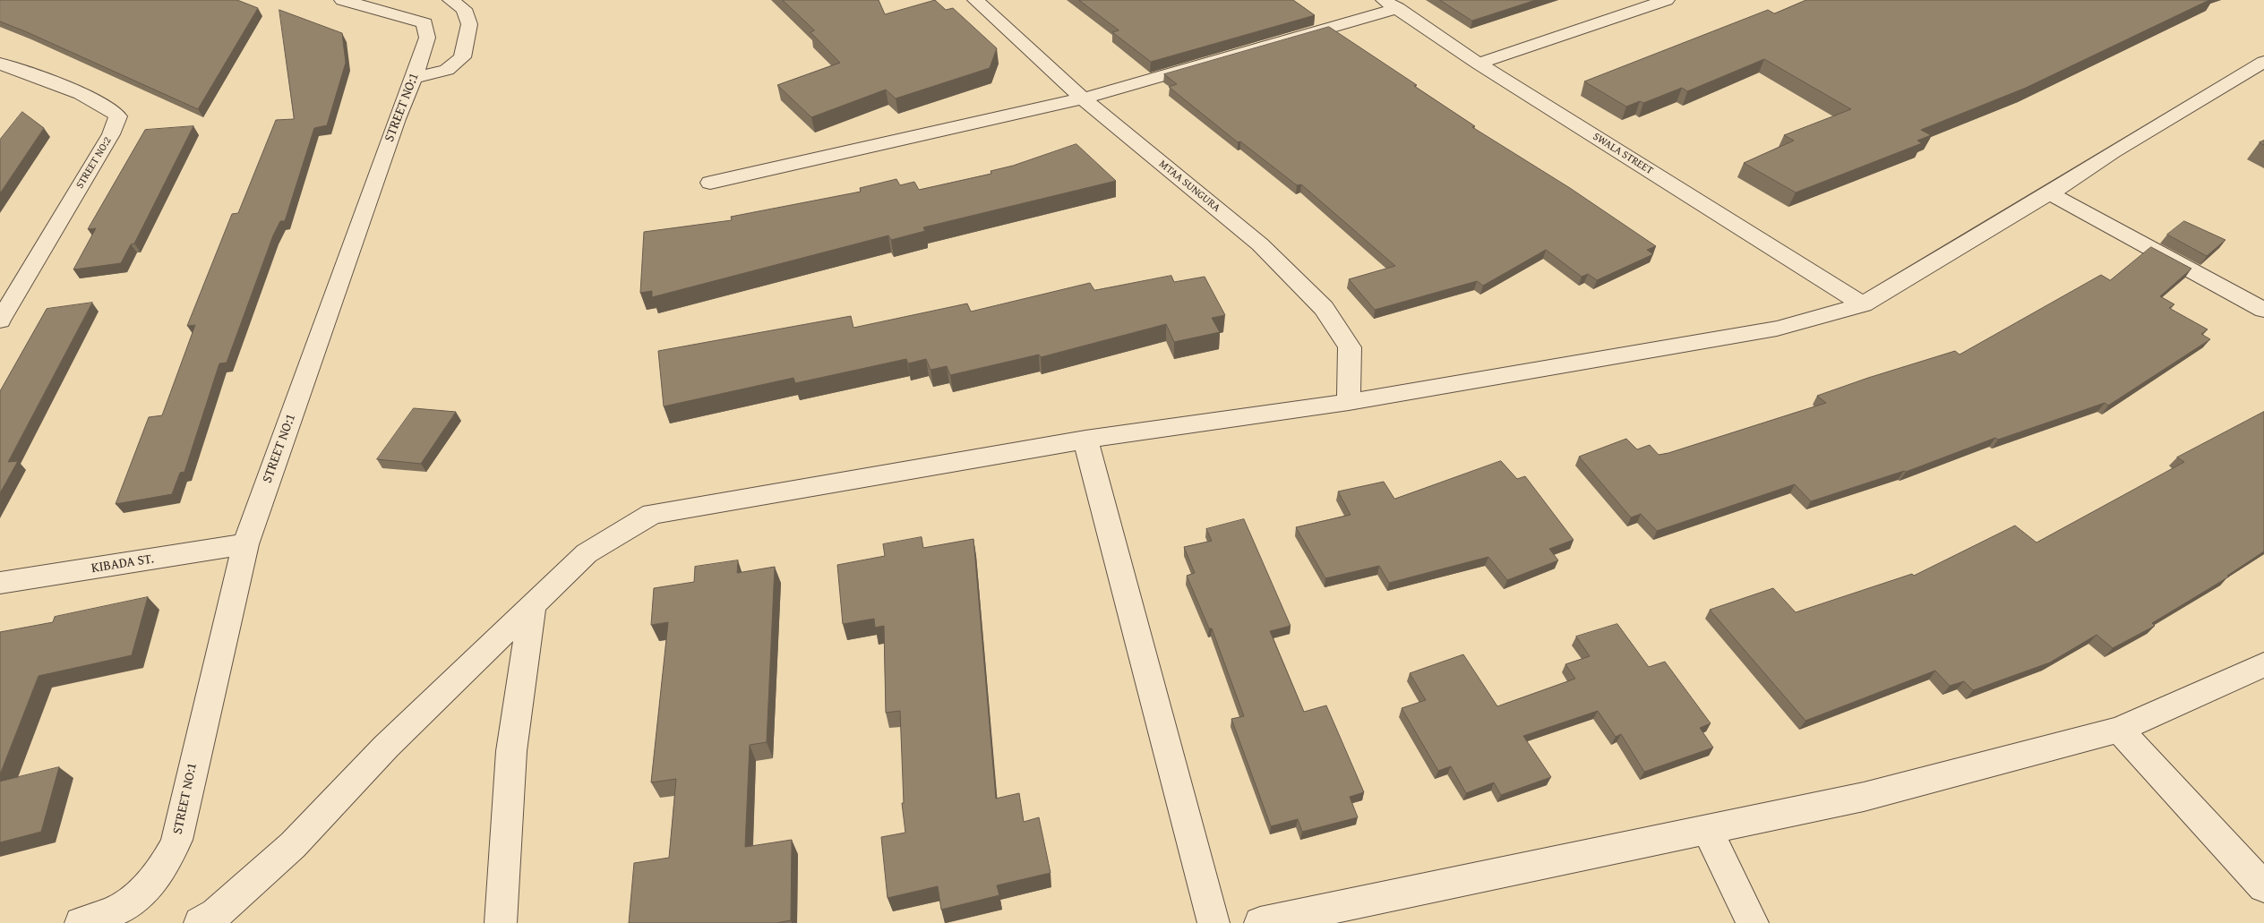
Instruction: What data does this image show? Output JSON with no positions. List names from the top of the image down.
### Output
{
  "streets": {
    "street": [
      "STREET NO:1",
      "SWALA STREET",
      "STREET NO:2",
      "MTAA SUNGURA",
      "KIBADA ST."
    ]
  },
  "crossings": [
    ["STREET NO:1", "KIBADA ST."]
  ]
}
